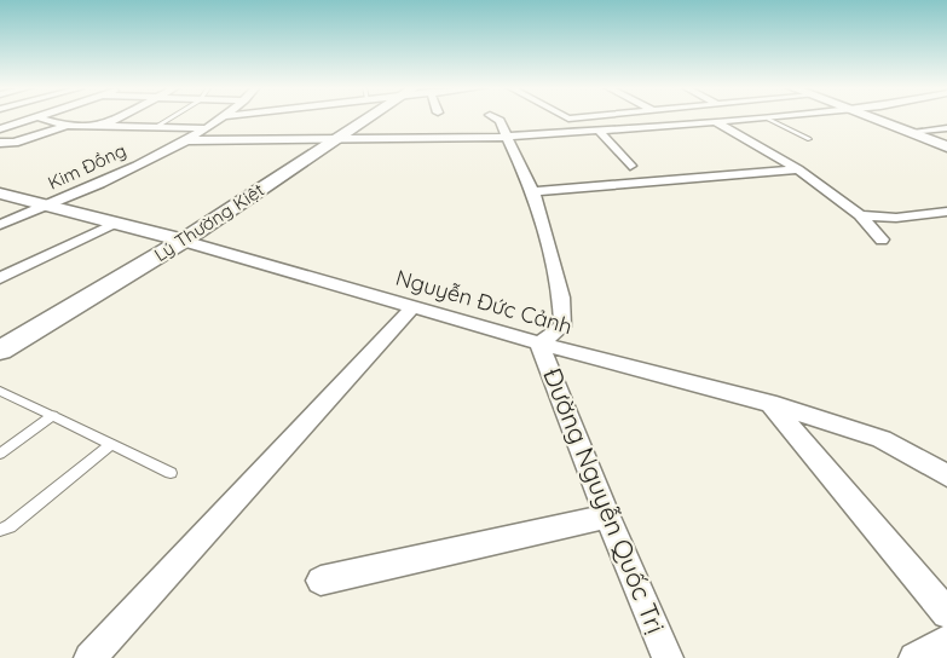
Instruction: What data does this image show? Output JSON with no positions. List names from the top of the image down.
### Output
{
  "streets": {
    "street": [
      "Kim Đồng",
      "Lý Thường Kiệt",
      "Nguyễn Đức Cảnh",
      "Đường Nguyễn Quốc Trị"
    ]
  },
  "crossings": [
    ["Kim Đồng", "Nguyễn Đức Cảnh"],
    ["Lý Thường Kiệt", "Nguyễn Đức Cảnh"],
    ["Nguyễn Đức Cảnh", "Đường Nguyễn Quốc Trị"]
  ]
}
